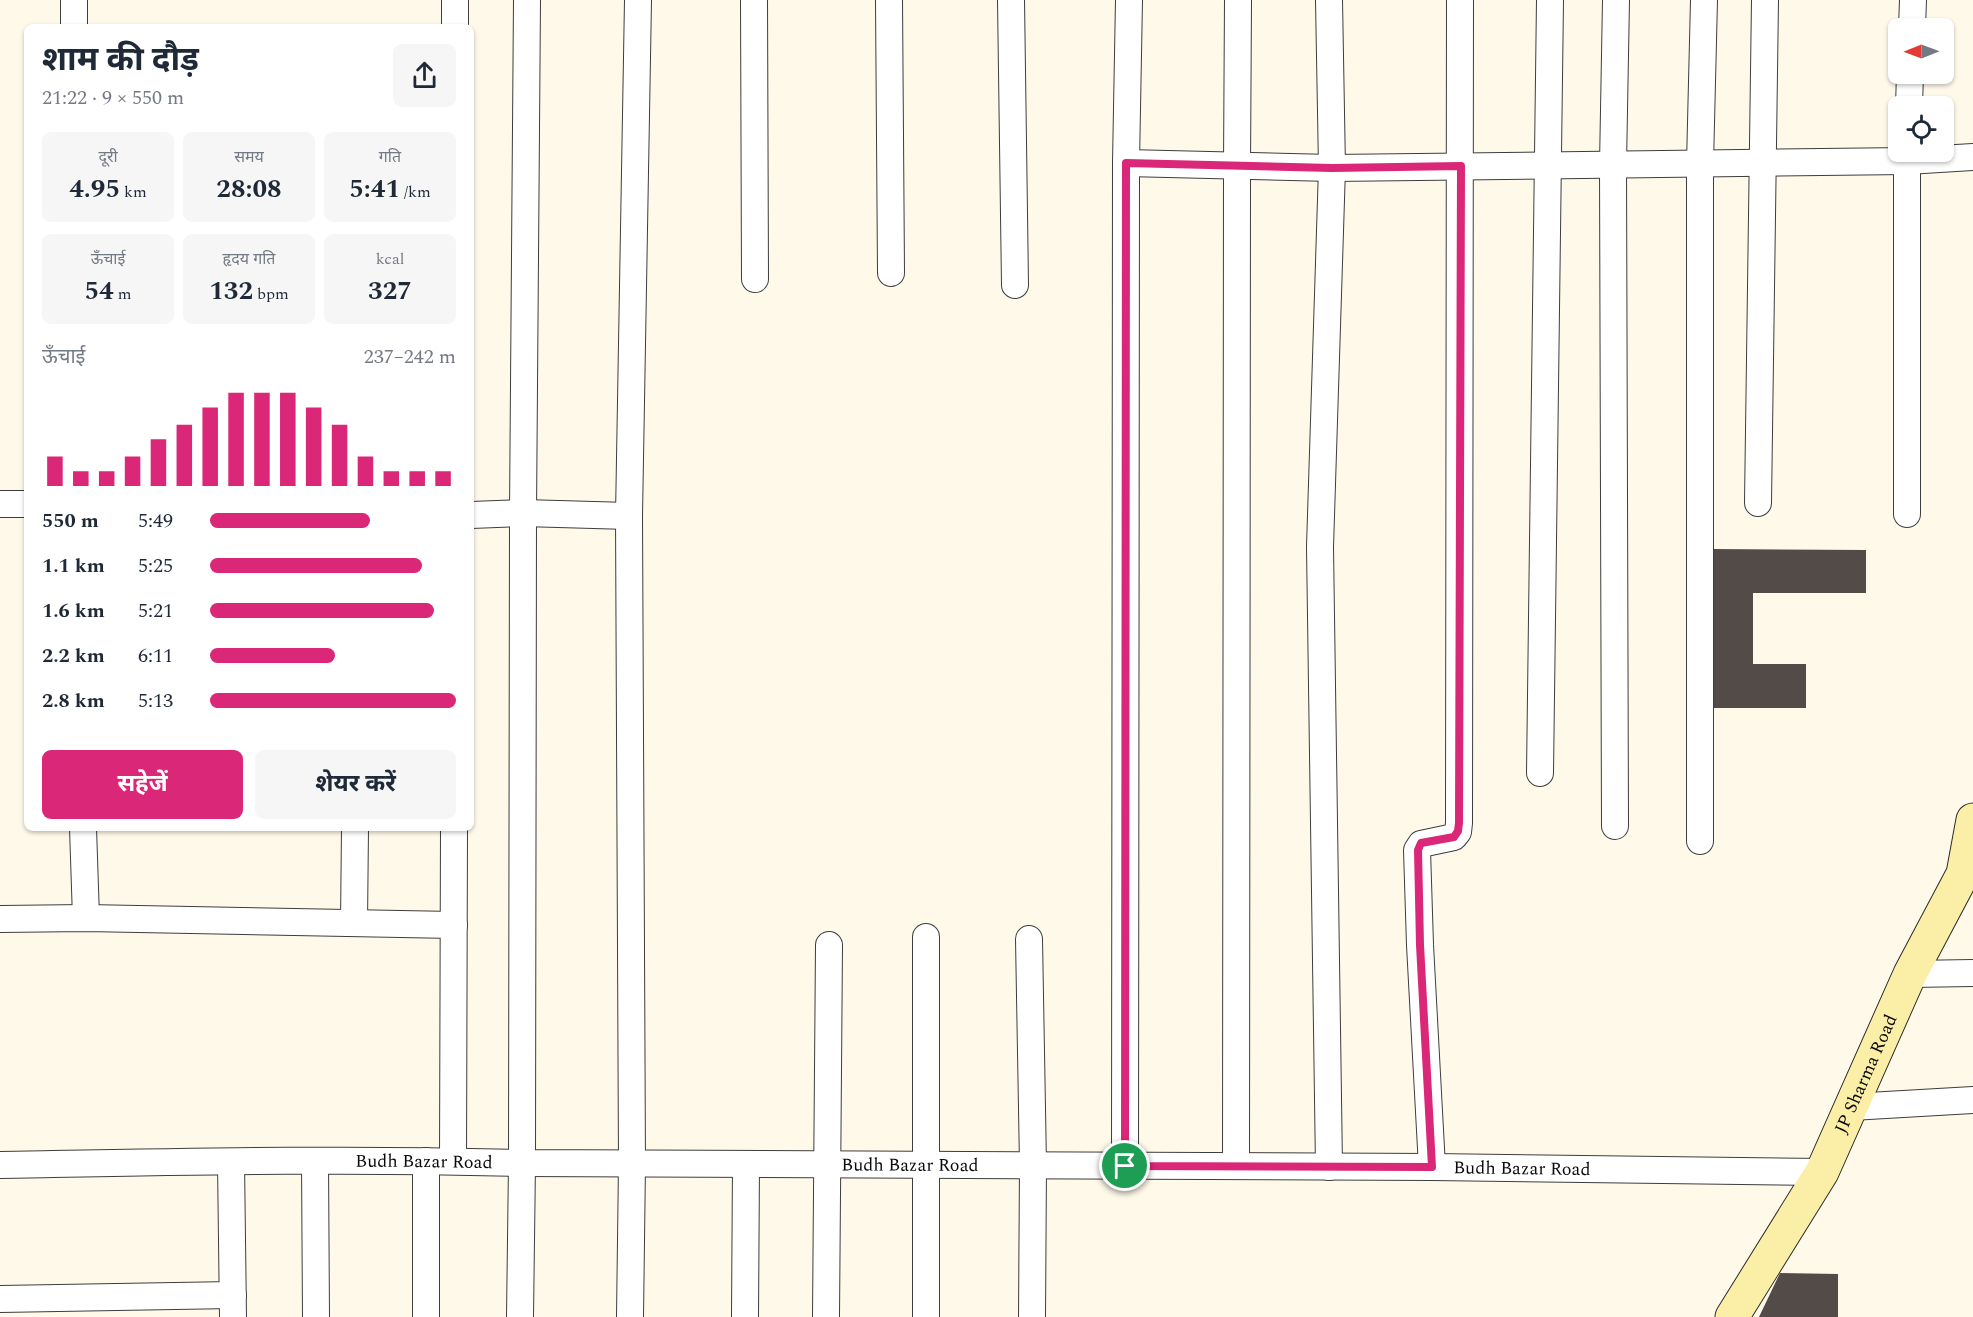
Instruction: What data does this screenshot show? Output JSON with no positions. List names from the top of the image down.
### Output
{
  "streets": {
    "street": ["JP Sharma Road", "Budh Bazar Road"]
  },
  "crossings": [
    ["JP Sharma Road", "Budh Bazar Road"]
  ],
  "north": "left",
  "page": {
    "heading": ["शाम की दौड़", "21:22 · 9 × 550 m"],
    "stats": [
      ["दूरी", "4.95 km"],
      ["समय", "28:08"],
      ["गति", "5:41 /km"],
      ["ऊँचाई", "54 m"],
      ["हृदय गति", "132 bpm"],
      ["kcal", "327"]
    ],
    "chart": ["ऊँचाई", "237–242 m"],
    "list": [
      {
        "name": "550 m",
        "note": "5:49"
      },
      {
        "name": "1.1 km",
        "note": "5:25"
      },
      {
        "name": "1.6 km",
        "note": "5:21"
      },
      {
        "name": "2.2 km",
        "note": "6:11"
      },
      {
        "name": "2.8 km",
        "note": "5:13"
      }
    ],
    "buttons": ["सहेजें", "शेयर करें"]
  }
}
